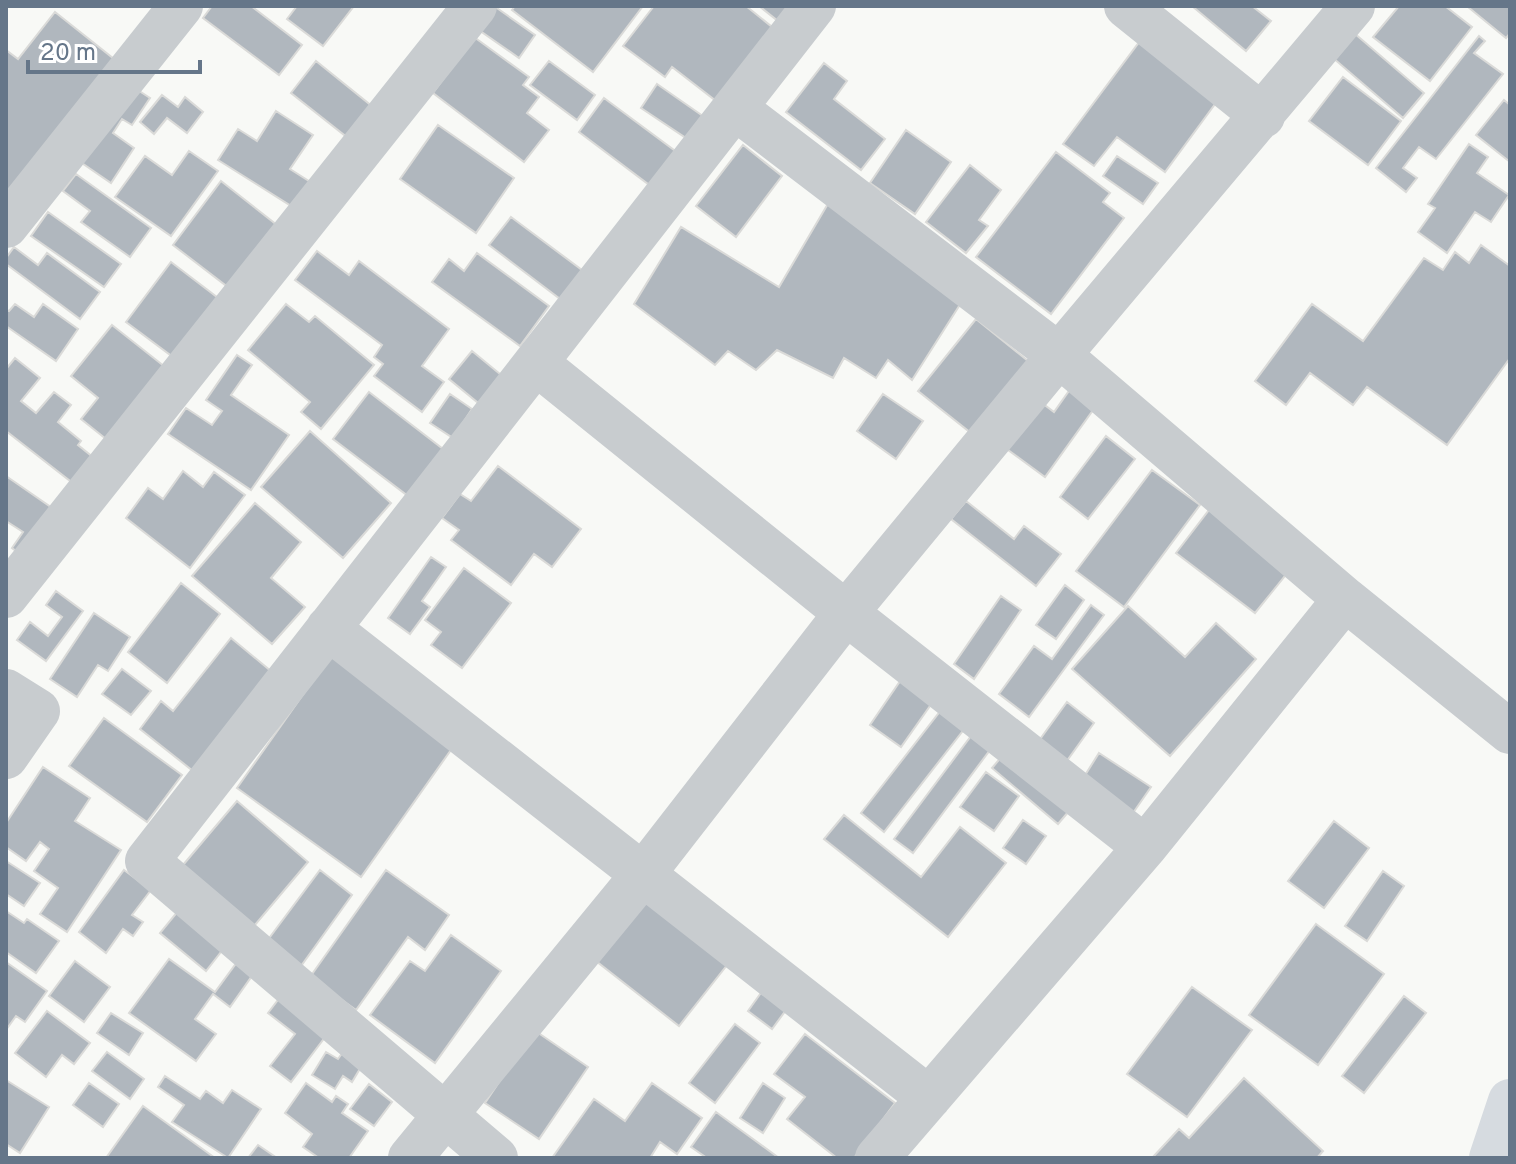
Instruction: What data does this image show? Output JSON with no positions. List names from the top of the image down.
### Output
{
  "scale_bar": "20 m"
}
